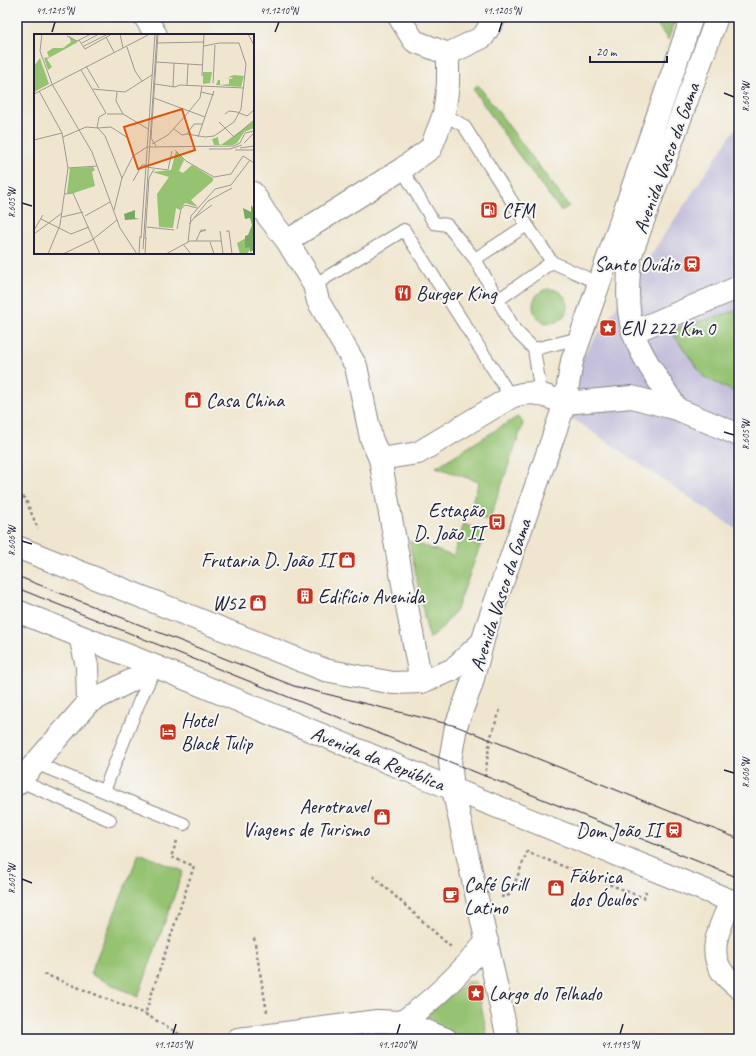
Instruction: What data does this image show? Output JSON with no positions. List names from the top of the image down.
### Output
{
  "streets": {
    "main road": ["Avenida Vasco da Gama", "Avenida da República"]
  },
  "crossings": [
    ["Avenida Vasco da Gama", "Avenida da República"]
  ],
  "places": {
    "fuel station": ["CFM"],
    "station": ["Santo Ovídio", "Dom João II"],
    "restaurant": ["Burger King"],
    "place": ["EN 222 Km 0", "Largo do Telhado"],
    "shop": [
      "Casa China",
      "Frutaria D. João II",
      "W52",
      "Aerotravel Viagens de Turismo",
      "Fábrica dos Óculos"
    ],
    "bus stop": ["Estação D. João II"],
    "building": ["Edifício Avenida"],
    "hotel": ["Hotel Black Tulip"],
    "cafe": ["Café Grill Latino"]
  },
  "scale_bar": "20 m",
  "coordinates": [
    "41.1215°N",
    "41.1210°N",
    "41.1205°N",
    "8.604°W",
    "8.605°W",
    "8.606°W",
    "8.607°W",
    "41.1200°N",
    "41.1195°N"
  ]
}
